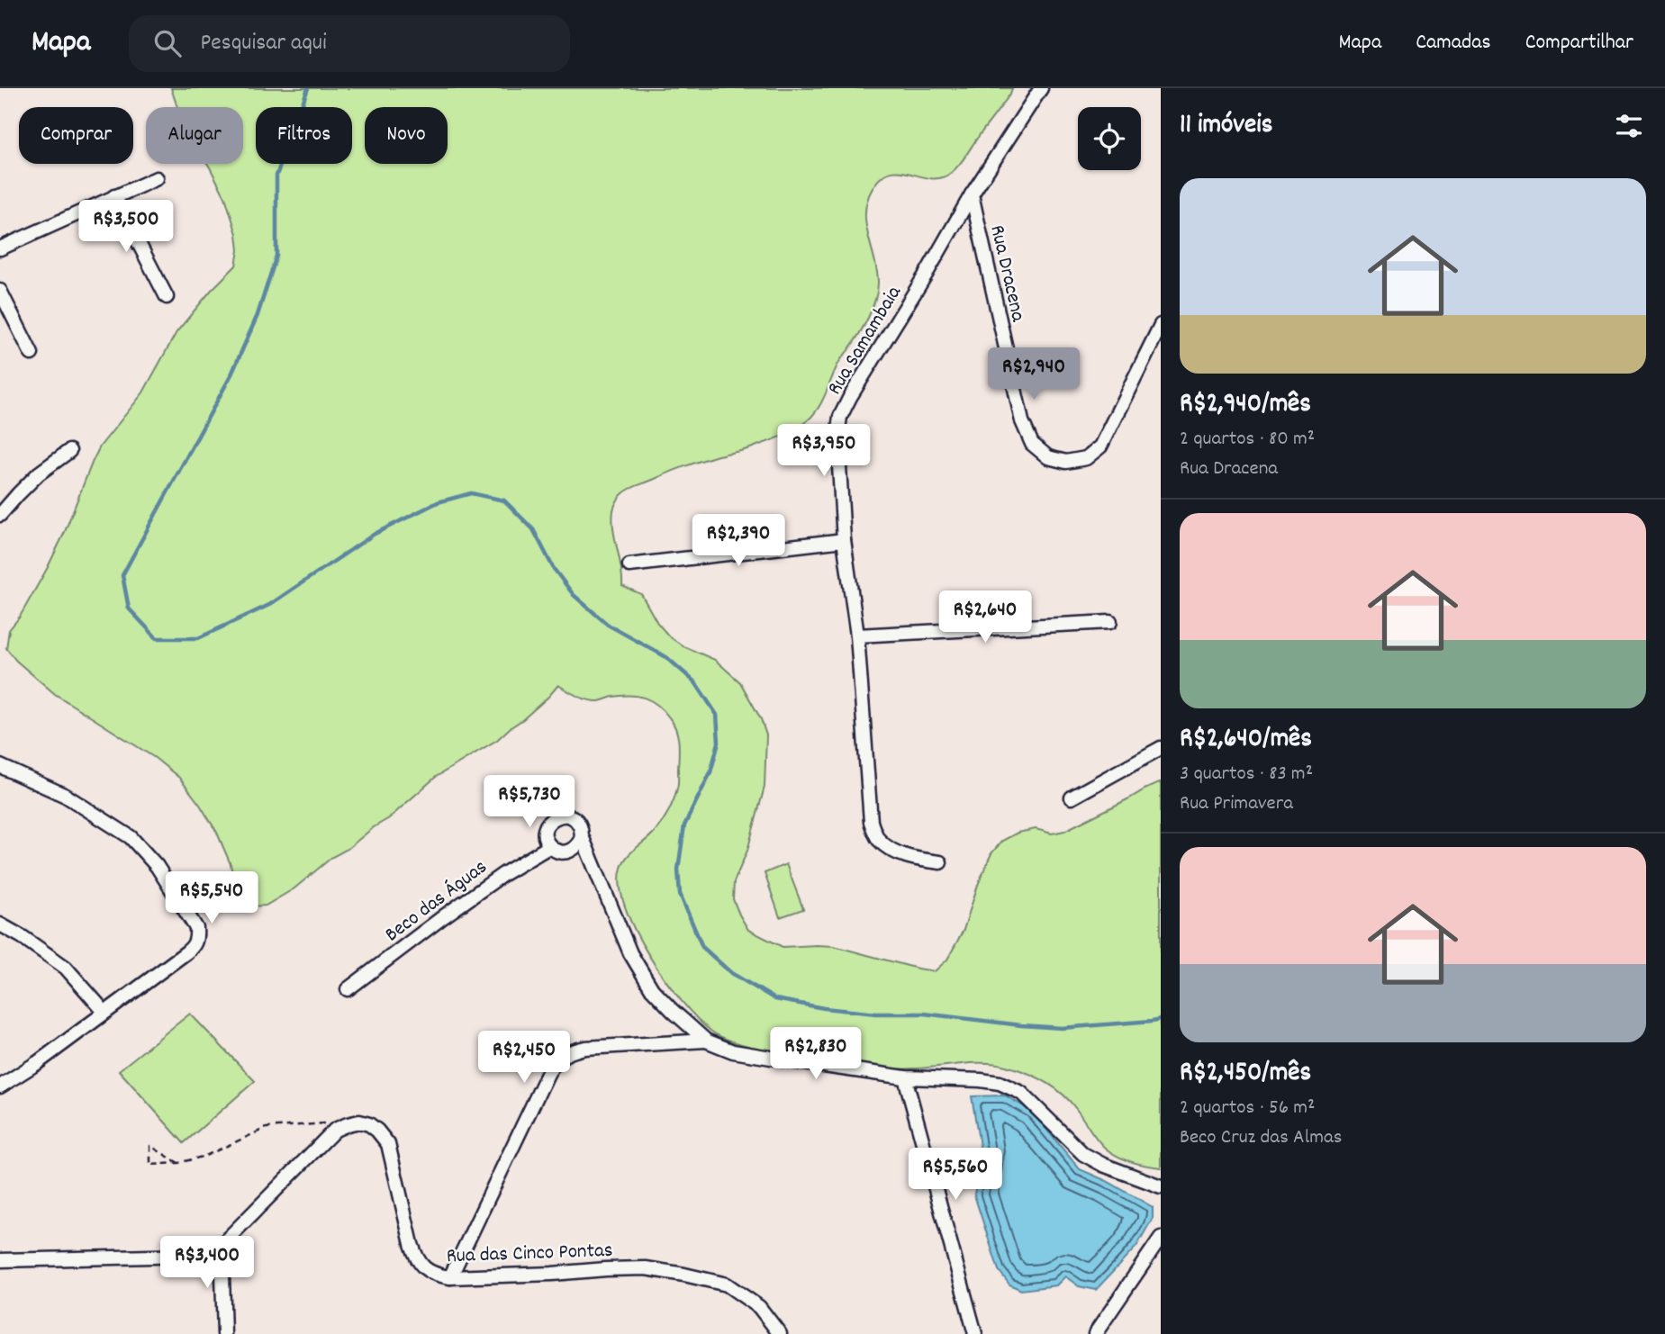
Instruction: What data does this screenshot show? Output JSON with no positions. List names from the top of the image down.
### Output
{
  "streets": {
    "street": [
      "Rua Dracena",
      "Rua Samambaia",
      "Beco das Águas",
      "Rua das Cinco Pontas"
    ]
  },
  "crossings": [
    ["Rua Dracena", "Rua Samambaia"]
  ],
  "page": {
    "header": "Mapa",
    "search": "Pesquisar aqui",
    "nav": ["Mapa", "Camadas", "Compartilhar"],
    "heading": "11 imóveis",
    "chip": [
      "Comprar",
      "Alugar",
      "Filtros",
      "Novo"
    ],
    "list": [
      {
        "name": "R$2,940/mês",
        "note": "2 quartos · 80 m² · Rua Dracena"
      },
      {
        "name": "R$2,640/mês",
        "note": "3 quartos · 83 m² · Rua Primavera"
      },
      {
        "name": "R$2,450/mês",
        "note": "2 quartos · 56 m² · Beco Cruz das Almas"
      }
    ],
    "price": [
      "R$3,500",
      "R$2,940",
      "R$3,950",
      "R$2,390",
      "R$2,640",
      "R$5,730",
      "R$5,540",
      "R$2,830",
      "R$2,450",
      "R$5,560",
      "R$3,400"
    ]
  }
}
